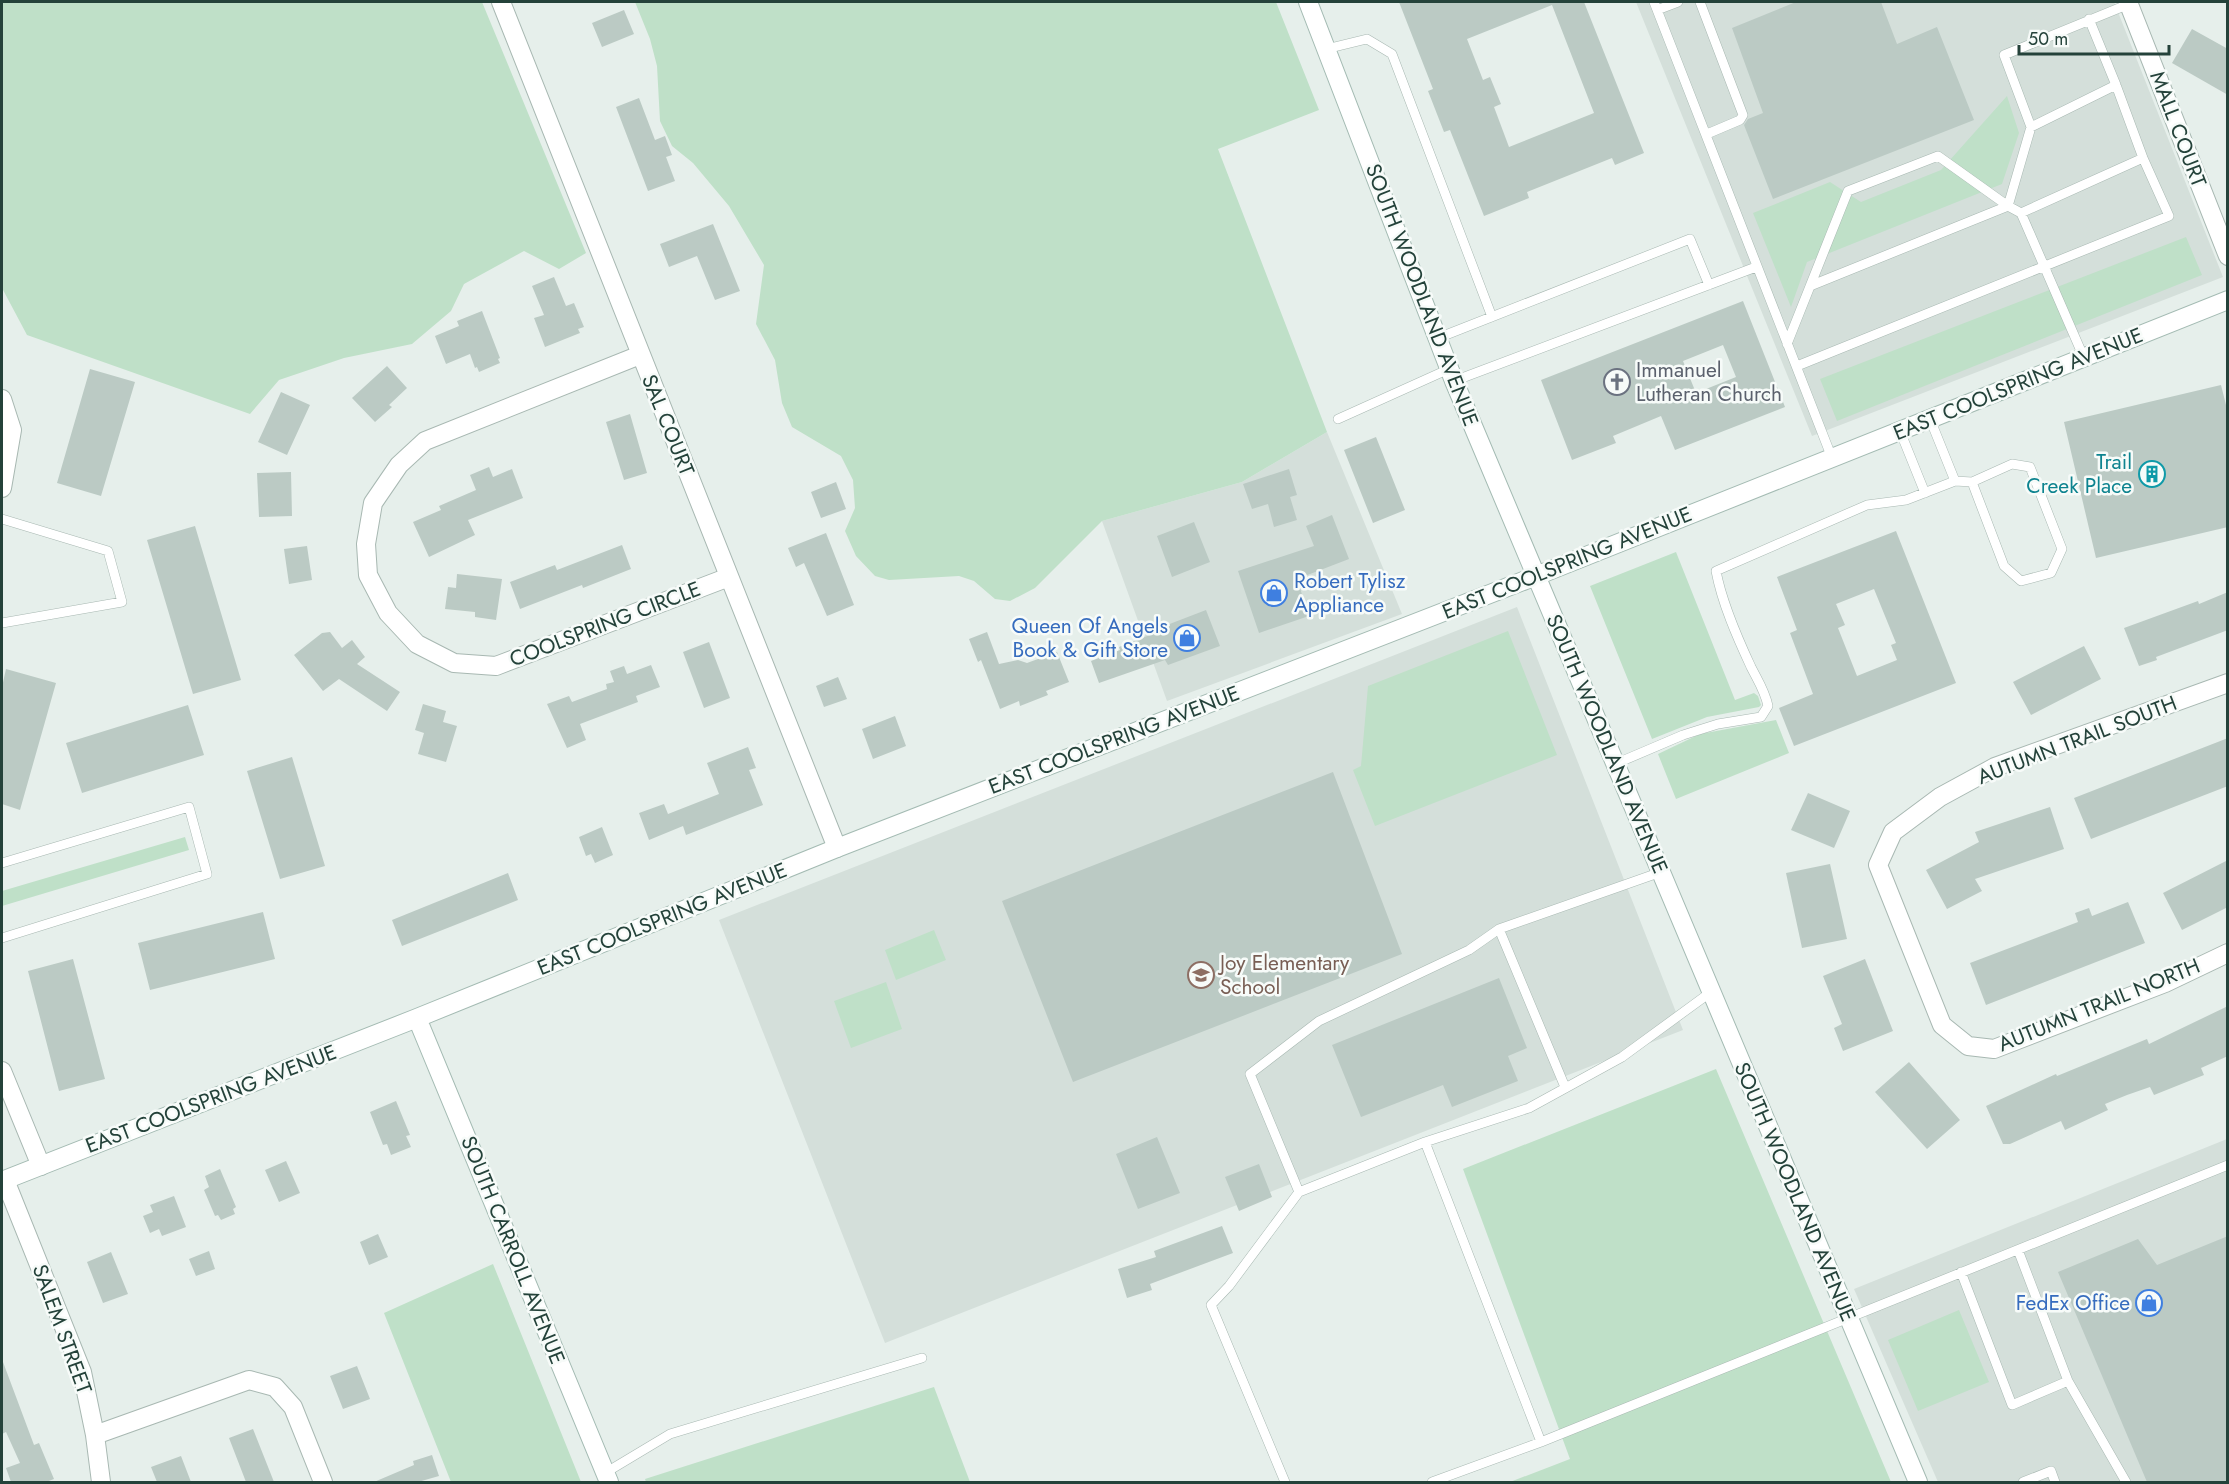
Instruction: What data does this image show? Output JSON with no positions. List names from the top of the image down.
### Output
{
  "streets": {
    "street": [
      "MALL COURT",
      "SOUTH WOODLAND AVENUE",
      "EAST COOLSPRING AVENUE",
      "SAL COURT",
      "COOLSPRING CIRCLE",
      "AUTUMN TRAIL SOUTH",
      "AUTUMN TRAIL NORTH",
      "SOUTH CARROLL AVENUE",
      "SALEM STREET"
    ]
  },
  "crossings": [
    ["SOUTH WOODLAND AVENUE", "EAST COOLSPRING AVENUE"],
    ["EAST COOLSPRING AVENUE", "SAL COURT"],
    ["EAST COOLSPRING AVENUE", "SOUTH CARROLL AVENUE"],
    ["EAST COOLSPRING AVENUE", "SALEM STREET"],
    ["SAL COURT", "COOLSPRING CIRCLE"],
    ["AUTUMN TRAIL SOUTH", "AUTUMN TRAIL NORTH"]
  ],
  "places": {
    "church": ["Immanuel Lutheran Church"],
    "building": ["Trail Creek Place"],
    "shop": ["Robert Tylisz Appliance", "Queen Of Angels Book & Gift Store", "FedEx Office"],
    "school or university": ["Joy Elementary School"]
  },
  "scale_bar": "50 m"
}
